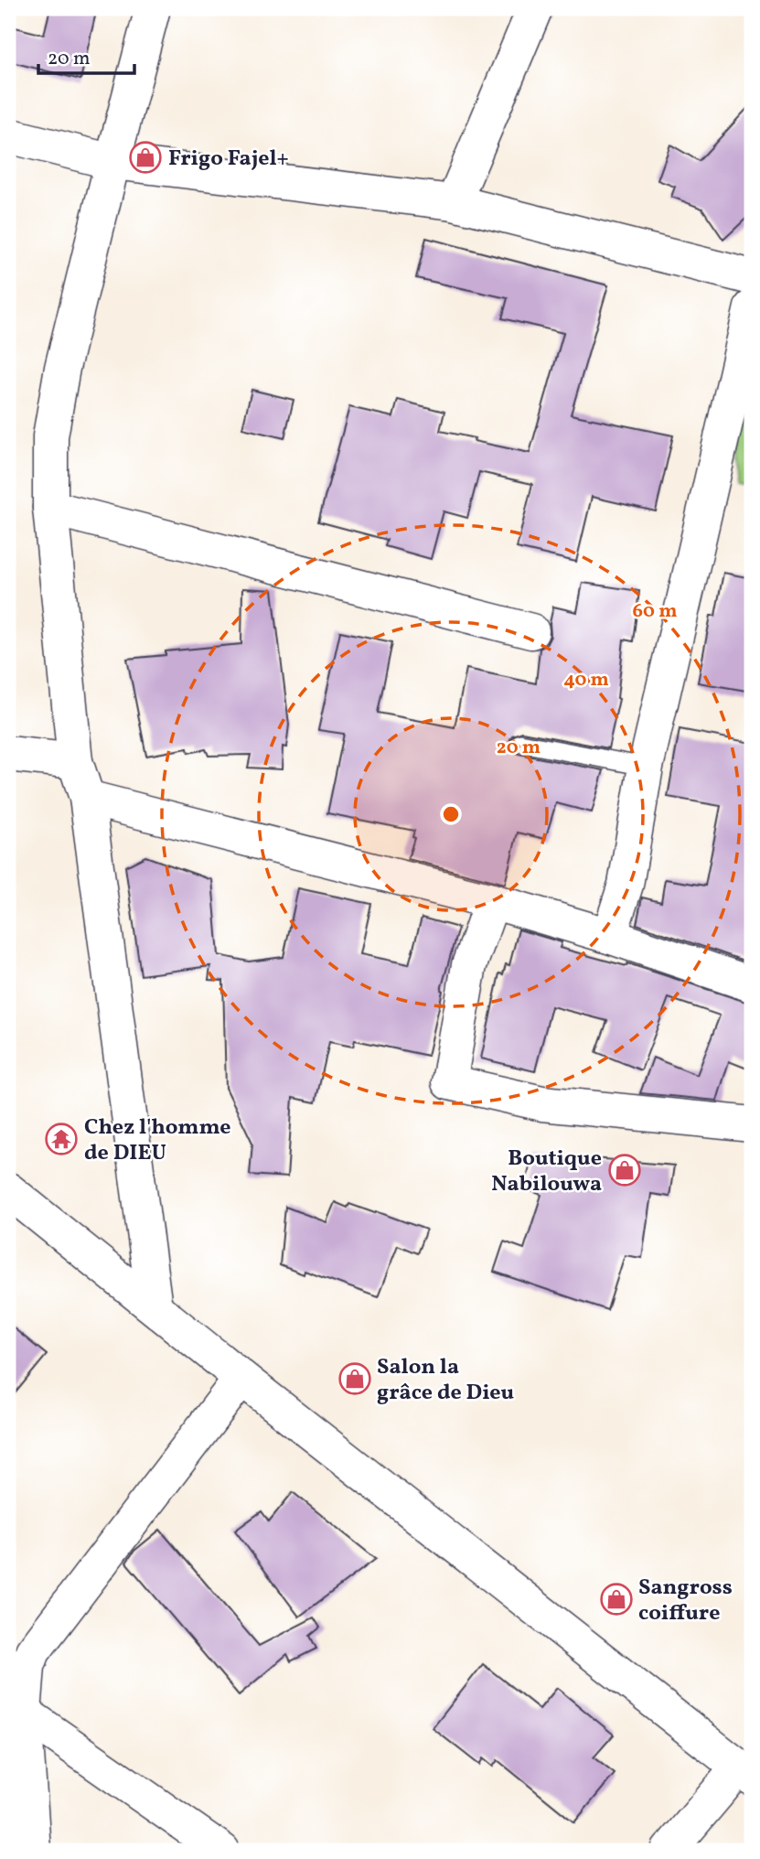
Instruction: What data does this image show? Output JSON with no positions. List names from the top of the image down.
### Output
{
  "places": {
    "shop": [
      "Frigo Fajel+",
      "Boutique Nabilouwa",
      "Salon la grâce de Dieu",
      "Sangross coiffure"
    ],
    "temple": ["Chez l'homme de DIEU"]
  },
  "scale_bar": "20 m",
  "rings": ["60 m", "40 m", "20 m"]
}
